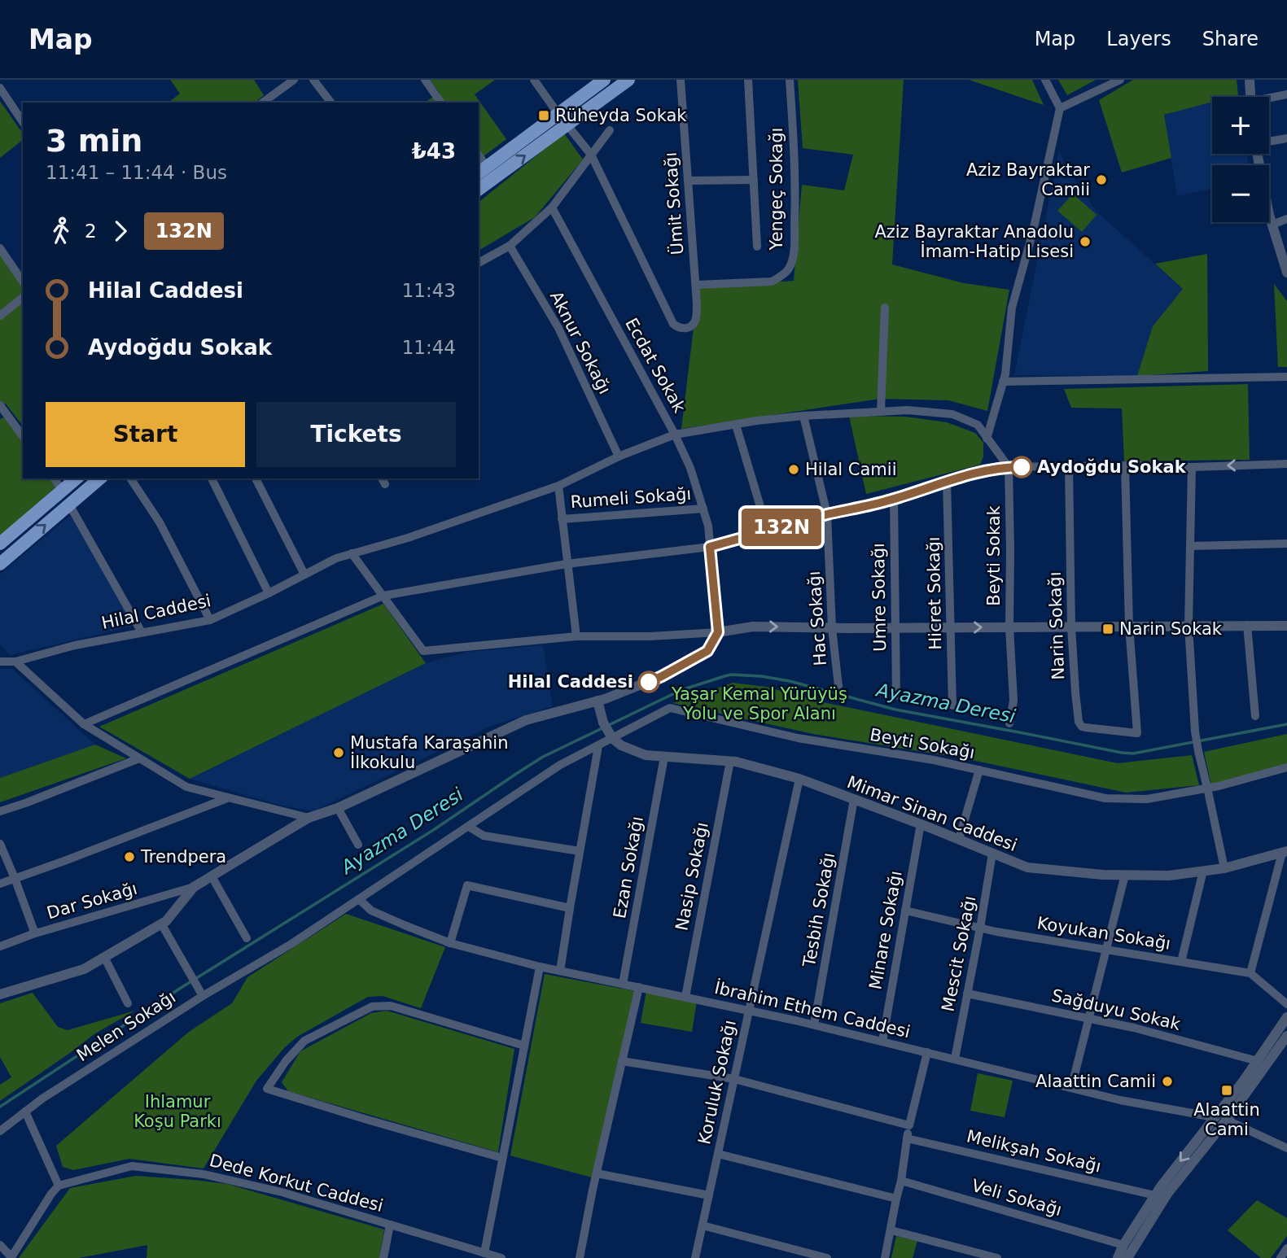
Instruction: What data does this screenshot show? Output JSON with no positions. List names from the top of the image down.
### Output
{
  "streets": {
    "street": [
      "Yengeç Sokağı",
      "Ümit Sokağı",
      "Aknur Sokağı",
      "Ecdat Sokak",
      "Rumeli Sokağı",
      "Beyti Sokak",
      "Hicret Sokağı",
      "Umre Sokağı",
      "Hilal Caddesi",
      "Hac Sokağı",
      "Narin Sokağı",
      "Beyti Sokağı",
      "Mimar Sinan Caddesi",
      "Ezan Sokağı",
      "Nasip Sokağı",
      "Dar Sokağı",
      "Tesbih Sokağı",
      "Minare Sokağı",
      "Koyukan Sokağı",
      "Mescit Sokağı",
      "İbrahim Ethem Caddesi",
      "Sağduyu Sokak",
      "Melen Sokağı",
      "Koruluk Sokağı",
      "Melikşah Sokağı",
      "Dede Korkut Caddesi",
      "Veli Sokağı"
    ]
  },
  "crossings": [
    ["Yengeç Sokağı", "Ümit Sokağı"],
    ["Aknur Sokağı", "Hilal Caddesi"],
    ["Ecdat Sokak", "Rumeli Sokağı"],
    ["Ecdat Sokak", "Hilal Caddesi"],
    ["Hilal Caddesi", "Hac Sokağı"],
    ["Beyti Sokağı", "Mimar Sinan Caddesi"],
    ["Beyti Sokağı", "İbrahim Ethem Caddesi"],
    ["Beyti Sokağı", "Melen Sokağı"],
    ["Mimar Sinan Caddesi", "Ezan Sokağı"],
    ["Mimar Sinan Caddesi", "Nasip Sokağı"],
    ["Mimar Sinan Caddesi", "Tesbih Sokağı"],
    ["Mimar Sinan Caddesi", "Minare Sokağı"],
    ["Mimar Sinan Caddesi", "Mescit Sokağı"],
    ["Mimar Sinan Caddesi", "Koruluk Sokağı"],
    ["Ezan Sokağı", "İbrahim Ethem Caddesi"],
    ["Nasip Sokağı", "İbrahim Ethem Caddesi"],
    ["Tesbih Sokağı", "İbrahim Ethem Caddesi"],
    ["Minare Sokağı", "Koyukan Sokağı"],
    ["Minare Sokağı", "İbrahim Ethem Caddesi"],
    ["Koyukan Sokağı", "Mescit Sokağı"],
    ["Mescit Sokağı", "İbrahim Ethem Caddesi"],
    ["Mescit Sokağı", "Sağduyu Sokak"],
    ["İbrahim Ethem Caddesi", "Koruluk Sokağı"]
  ],
  "water": ["Ayazma Deresi"],
  "parks": ["Yaşar Kemal Yürüyüş Yolu ve Spor Alanı", "Ihlamur Koşu Parkı"],
  "places": {
    "transit": ["Rüheyda Sokak", "Narin Sokak", "Alaattin Cami"],
    "other": [
      "Aziz Bayraktar Camii",
      "Aziz Bayraktar Anadolu İmam-Hatip Lisesi",
      "Aydoğdu Sokak",
      "Hilal Camii",
      "Hilal Caddesi",
      "Mustafa Karaşahin İlkokulu",
      "Trendpera",
      "Alaattin Camii"
    ]
  },
  "lines": ["bus line 132N"],
  "page": {
    "header": "Map",
    "nav": ["Map", "Layers", "Share"],
    "on_map": "132N",
    "map_buttons": ["+", "−"],
    "heading": ["3 min", "11:41 – 11:44 · Bus", "₺43"],
    "legs": ["2", "132N"],
    "list": [
      {
        "name": "Hilal Caddesi",
        "value": "11:43"
      },
      {
        "name": "Aydoğdu Sokak",
        "value": "11:44"
      }
    ],
    "buttons": ["Start", "Tickets"]
  }
}
